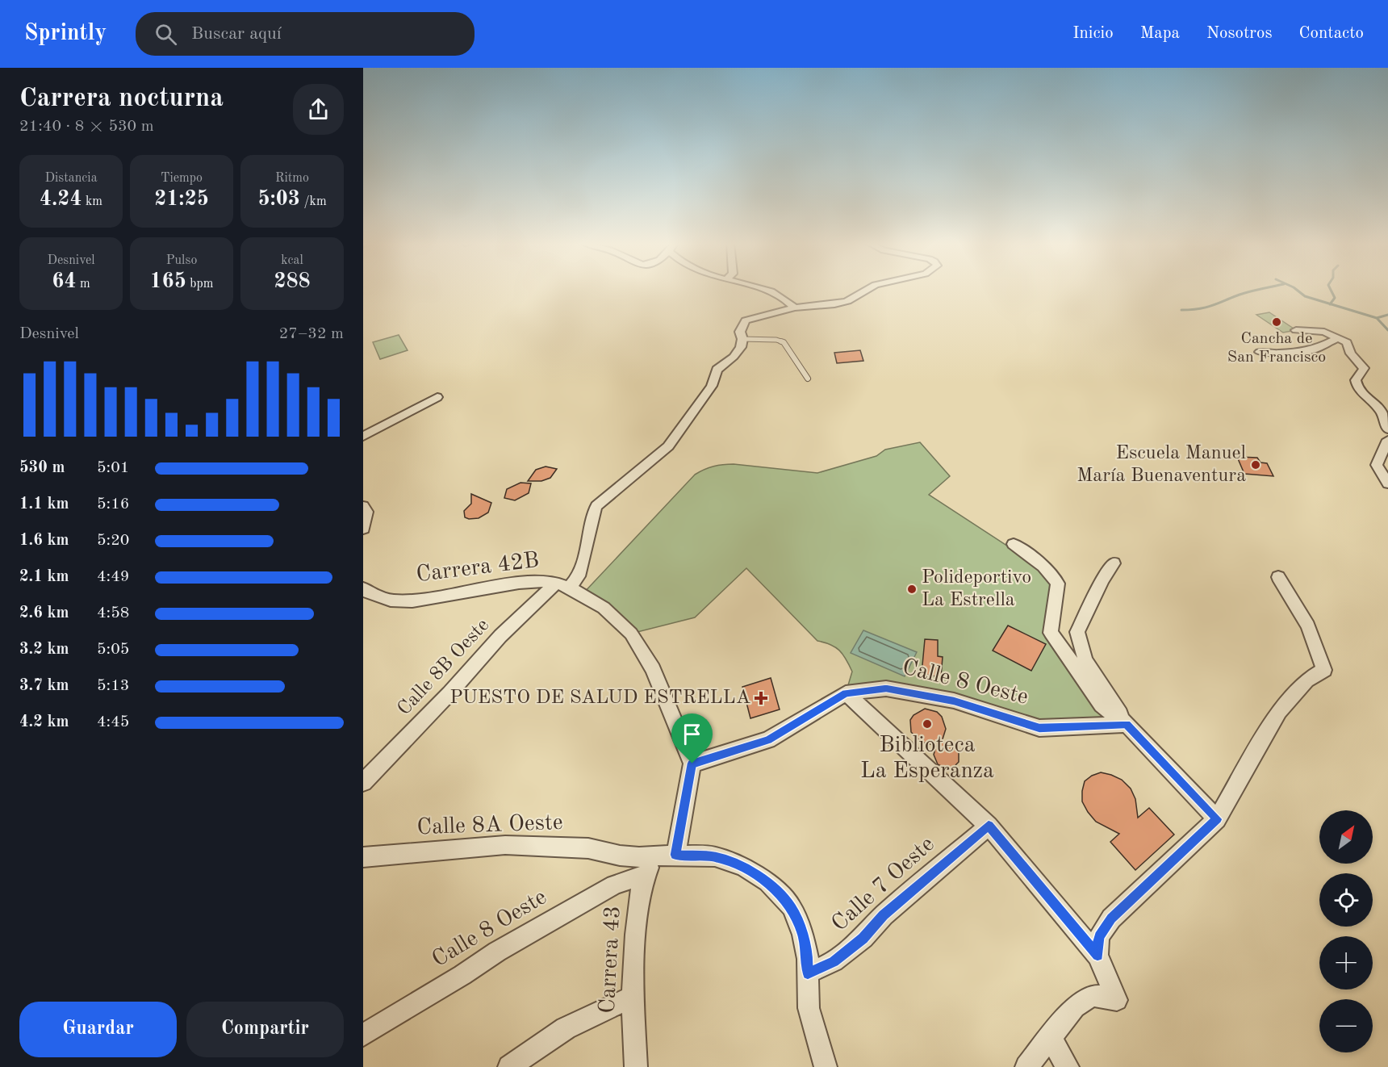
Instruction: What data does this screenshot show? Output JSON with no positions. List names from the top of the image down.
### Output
{
  "streets": {
    "street": [
      "Carrera 42B",
      "Calle 8B Oeste",
      "Calle 8 Oeste",
      "Calle 8A Oeste",
      "Calle 7 Oeste",
      "Carrera 43"
    ]
  },
  "crossings": [
    ["Carrera 42B", "Calle 8B Oeste"],
    ["Calle 8 Oeste", "Calle 8A Oeste"],
    ["Calle 8 Oeste", "Carrera 43"],
    ["Calle 8A Oeste", "Carrera 43"]
  ],
  "places": {
    "other": [
      "Cancha de San Francisco",
      "Escuela Manuel María Buenaventura",
      "Polideportivo La Estrella",
      "Biblioteca La Esperanza"
    ],
    "health": ["PUESTO DE SALUD ESTRELLA"]
  },
  "north": "top right",
  "page": {
    "header": "Sprintly",
    "search": "Buscar aquí",
    "nav": [
      "Inicio",
      "Mapa",
      "Nosotros",
      "Contacto"
    ],
    "heading": ["Carrera nocturna", "21:40 · 8 × 530 m"],
    "stats": [
      ["Distancia", "4.24 km"],
      ["Tiempo", "21:25"],
      ["Ritmo", "5:03 /km"],
      ["Desnivel", "64 m"],
      ["Pulso", "165 bpm"],
      ["kcal", "288"]
    ],
    "chart": ["Desnivel", "27–32 m"],
    "list": [
      {
        "name": "530 m",
        "note": "5:01"
      },
      {
        "name": "1.1 km",
        "note": "5:16"
      },
      {
        "name": "1.6 km",
        "note": "5:20"
      },
      {
        "name": "2.1 km",
        "note": "4:49"
      },
      {
        "name": "2.6 km",
        "note": "4:58"
      },
      {
        "name": "3.2 km",
        "note": "5:05"
      },
      {
        "name": "3.7 km",
        "note": "5:13"
      },
      {
        "name": "4.2 km",
        "note": "4:45"
      }
    ],
    "map_buttons": ["+", "−"],
    "buttons": ["Guardar", "Compartir"]
  }
}
